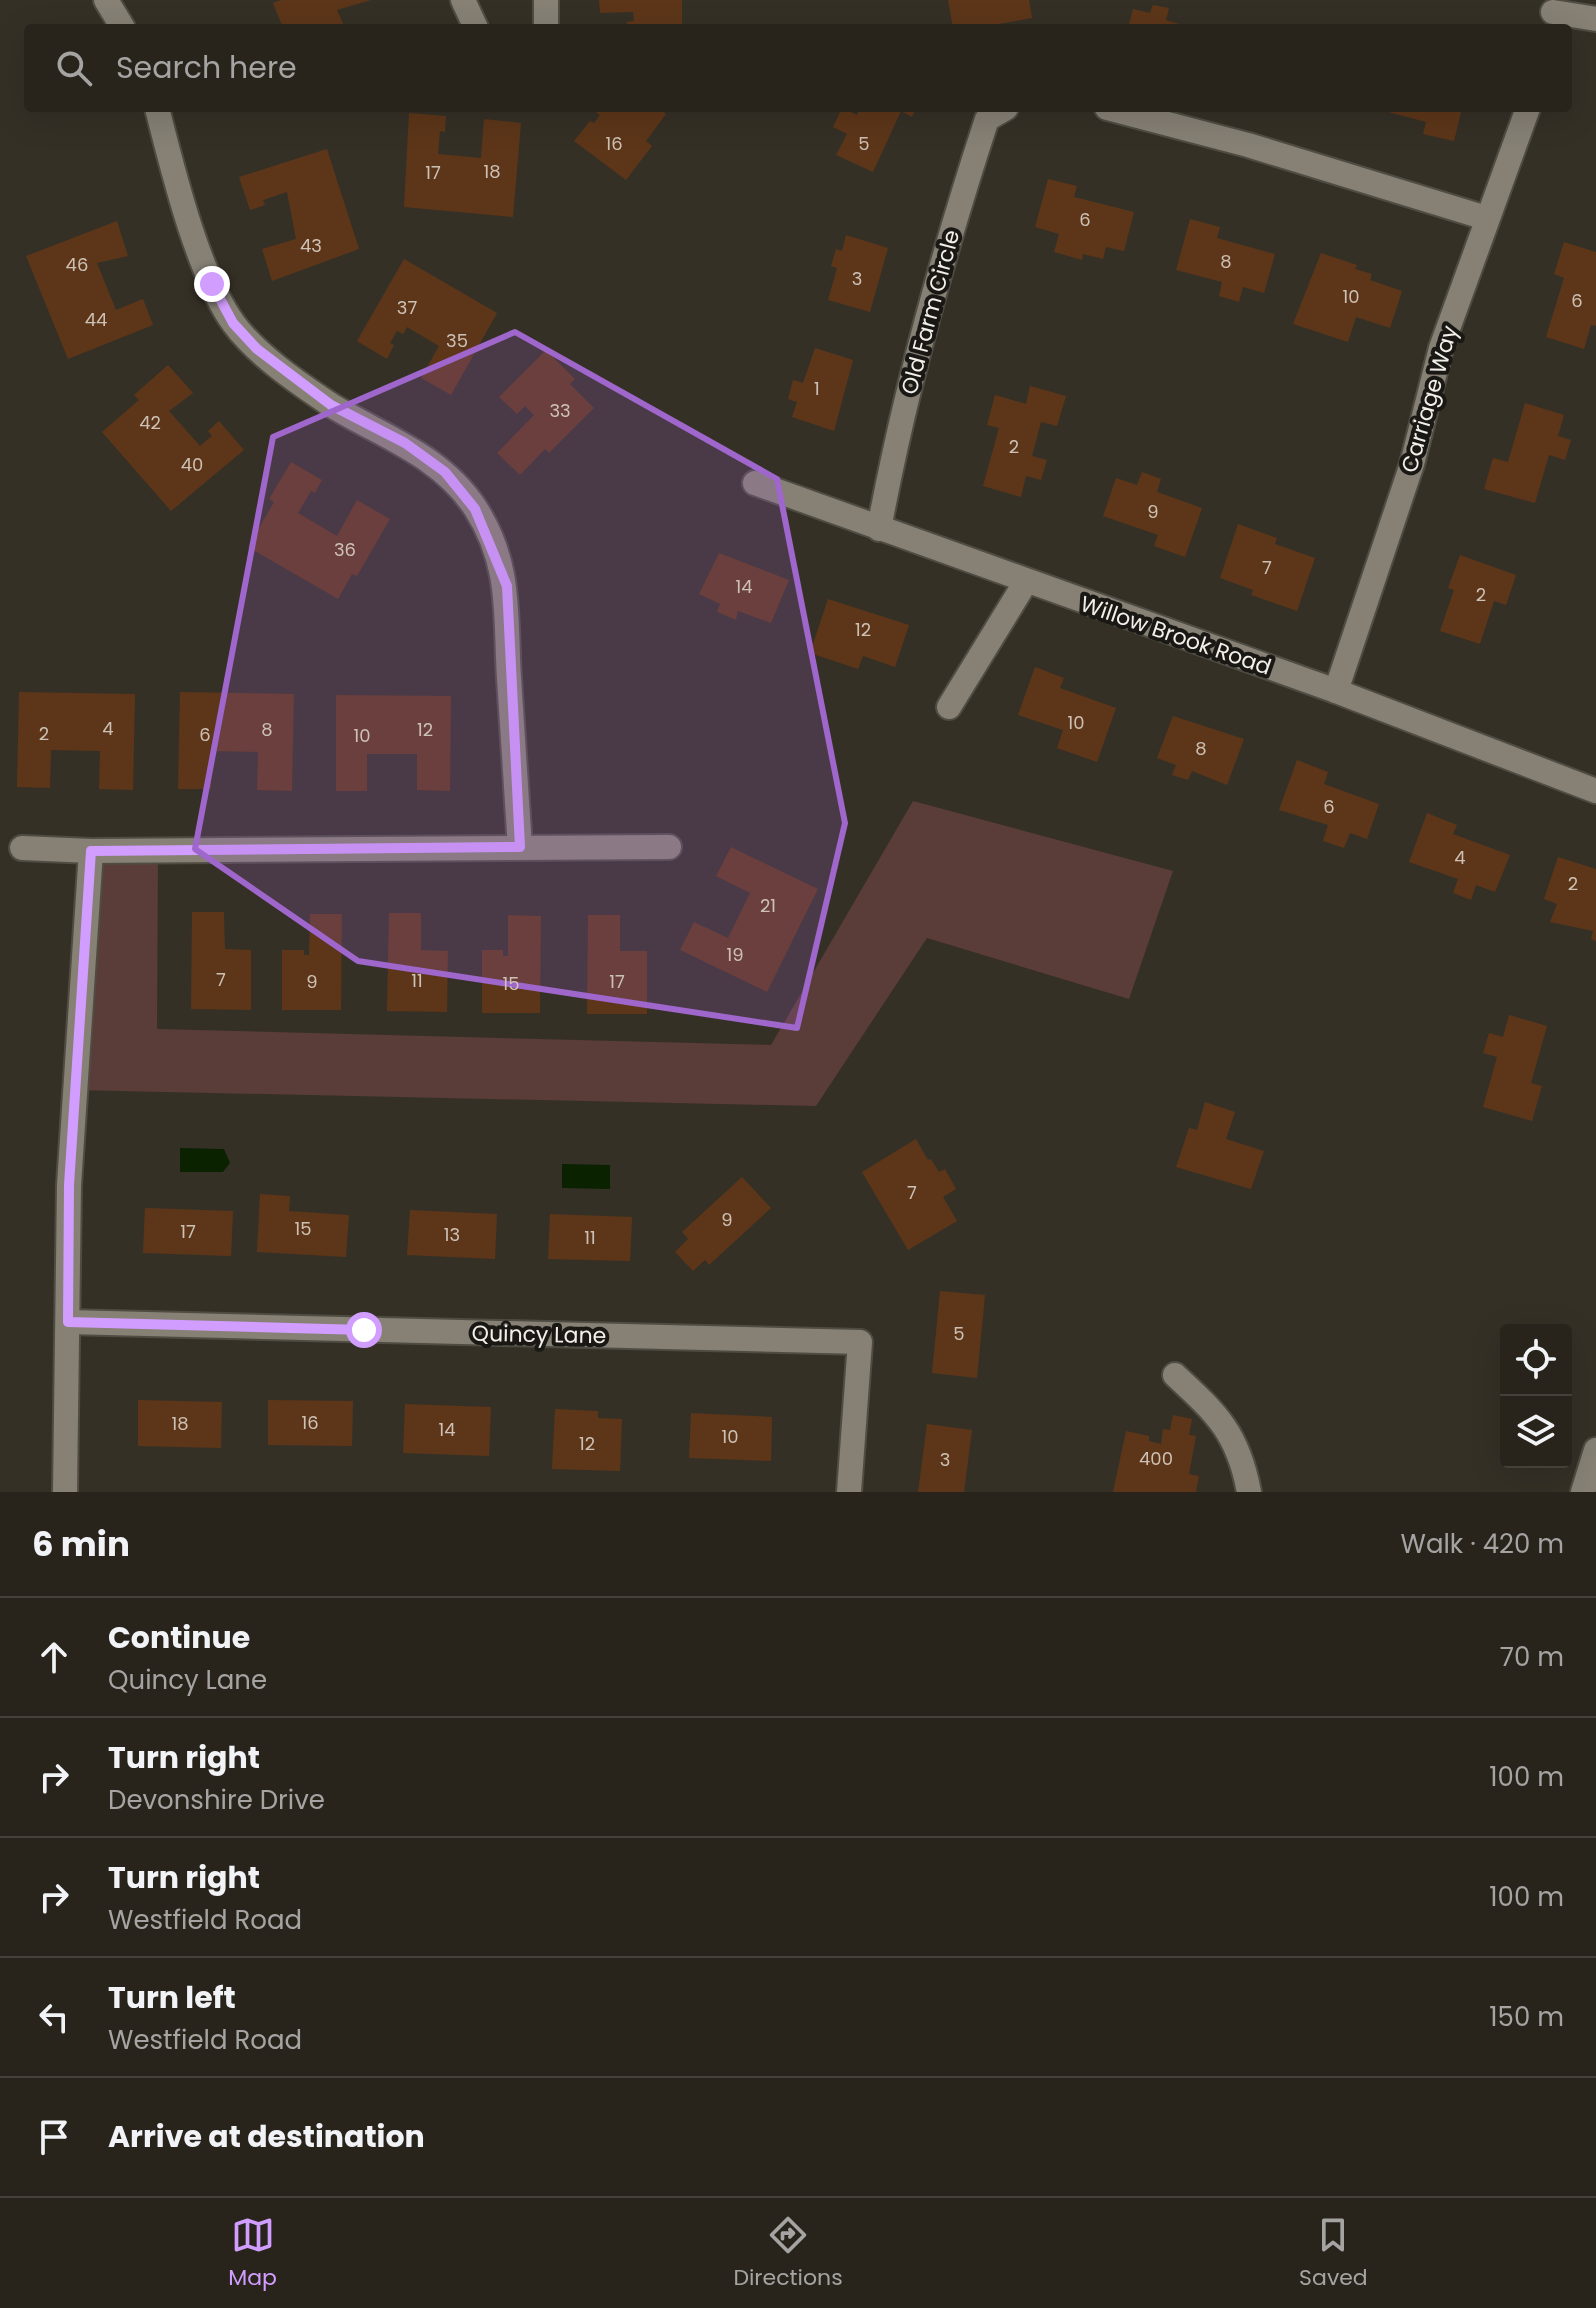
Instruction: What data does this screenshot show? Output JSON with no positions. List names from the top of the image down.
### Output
{
  "streets": {
    "street": [
      "Old Farm Circle",
      "Carriage Way",
      "Willow Brook Road",
      "Quincy Lane"
    ]
  },
  "crossings": [
    ["Old Farm Circle", "Willow Brook Road"],
    ["Carriage Way", "Willow Brook Road"]
  ],
  "house_numbers": [
    "16",
    "5",
    "18",
    "17",
    "6",
    "43",
    "8",
    "46",
    "3",
    "10",
    "6",
    "37",
    "44",
    "35",
    "1",
    "33",
    "42",
    "2",
    "40",
    "9",
    "36",
    "7",
    "14",
    "2",
    "12",
    "10",
    "4",
    "8",
    "12",
    "2",
    "6",
    "10",
    "8",
    "6",
    "4",
    "2",
    "21",
    "19",
    "7",
    "11",
    "9",
    "17",
    "15",
    "7",
    "9",
    "15",
    "17",
    "13",
    "11",
    "5",
    "16",
    "18",
    "14",
    "10",
    "12",
    "400",
    "3"
  ],
  "page": {
    "search": "Search here",
    "heading": ["6 min", "Walk · 420 m"],
    "list": [
      ["Continue", "Quincy Lane", "70 m"],
      ["Turn right", "Devonshire Drive", "100 m"],
      ["Turn right", "Westfield Road", "100 m"],
      ["Turn left", "Westfield Road", "150 m"],
      "Arrive at destination"
    ],
    "nav": ["Map", "Directions", "Saved"]
  }
}
